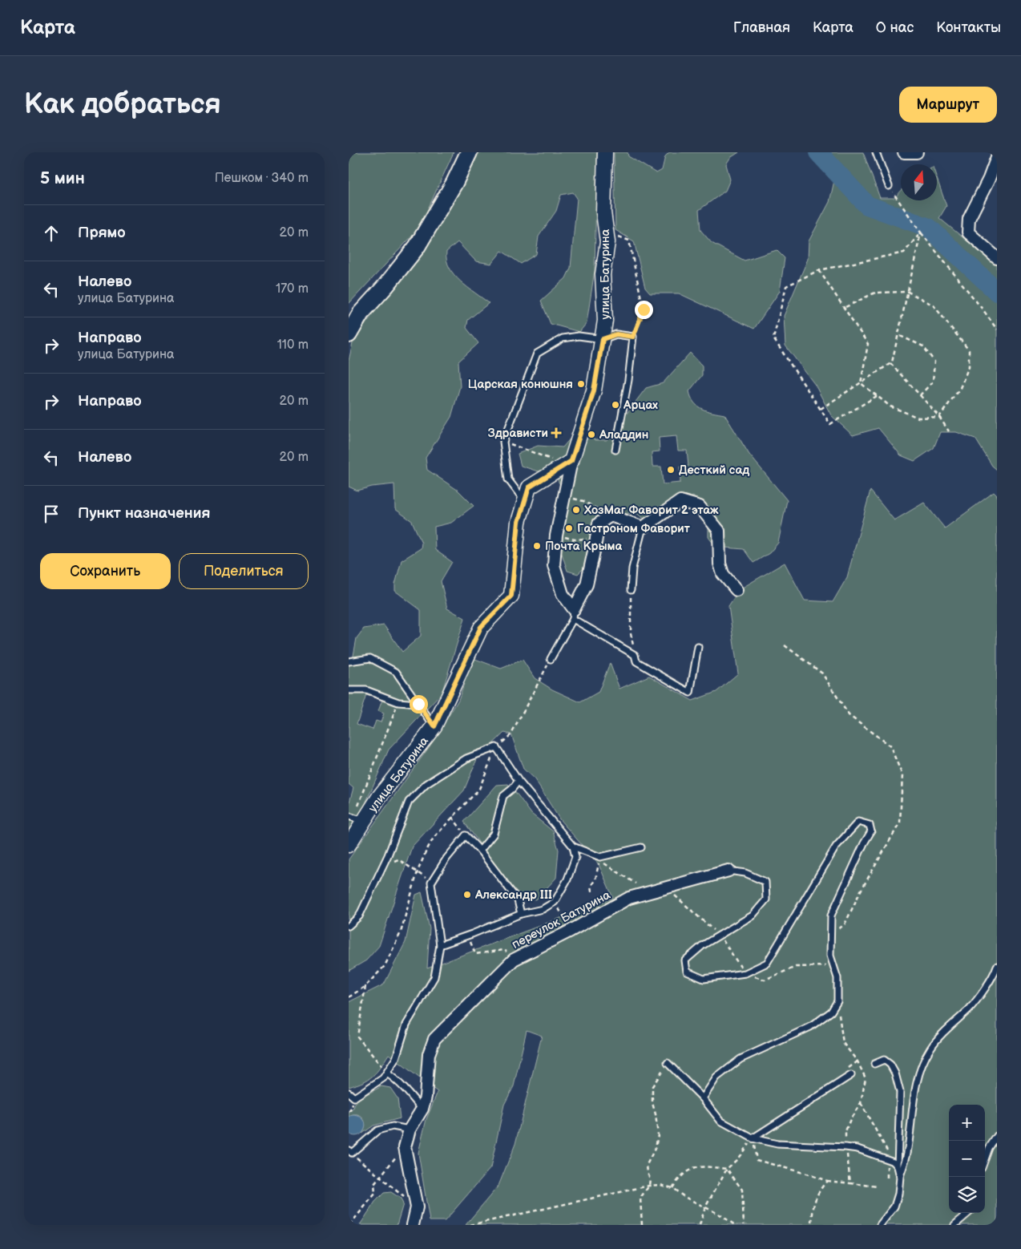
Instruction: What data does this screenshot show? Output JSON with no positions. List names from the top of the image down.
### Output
{
  "streets": {
    "street": ["улица Батурина", "переулок Батурина"]
  },
  "places": {
    "other": [
      "Царская конюшня",
      "Арцах",
      "Аладдин",
      "Десткий сад",
      "ХозМаг Фаворит 2 этаж",
      "Гастроном Фаворит",
      "Почта Крыма",
      "Александр III"
    ],
    "health": ["Здрависти"]
  },
  "north": "top",
  "page": {
    "header": "Карта",
    "nav": [
      "Главная",
      "Карта",
      "О нас",
      "Контакты"
    ],
    "buttons": [
      "Маршрут",
      ["Сохранить", "Поделиться"]
    ],
    "title": "Как добраться",
    "heading": ["5 мин", "Пешком · 340 m"],
    "list": [
      ["Прямо", "20 m"],
      ["Налево", "улица Батурина", "170 m"],
      ["Направо", "улица Батурина", "110 m"],
      ["Направо", "20 m"],
      ["Налево", "20 m"],
      "Пункт назначения"
    ],
    "map_buttons": ["+", "−"]
  }
}
